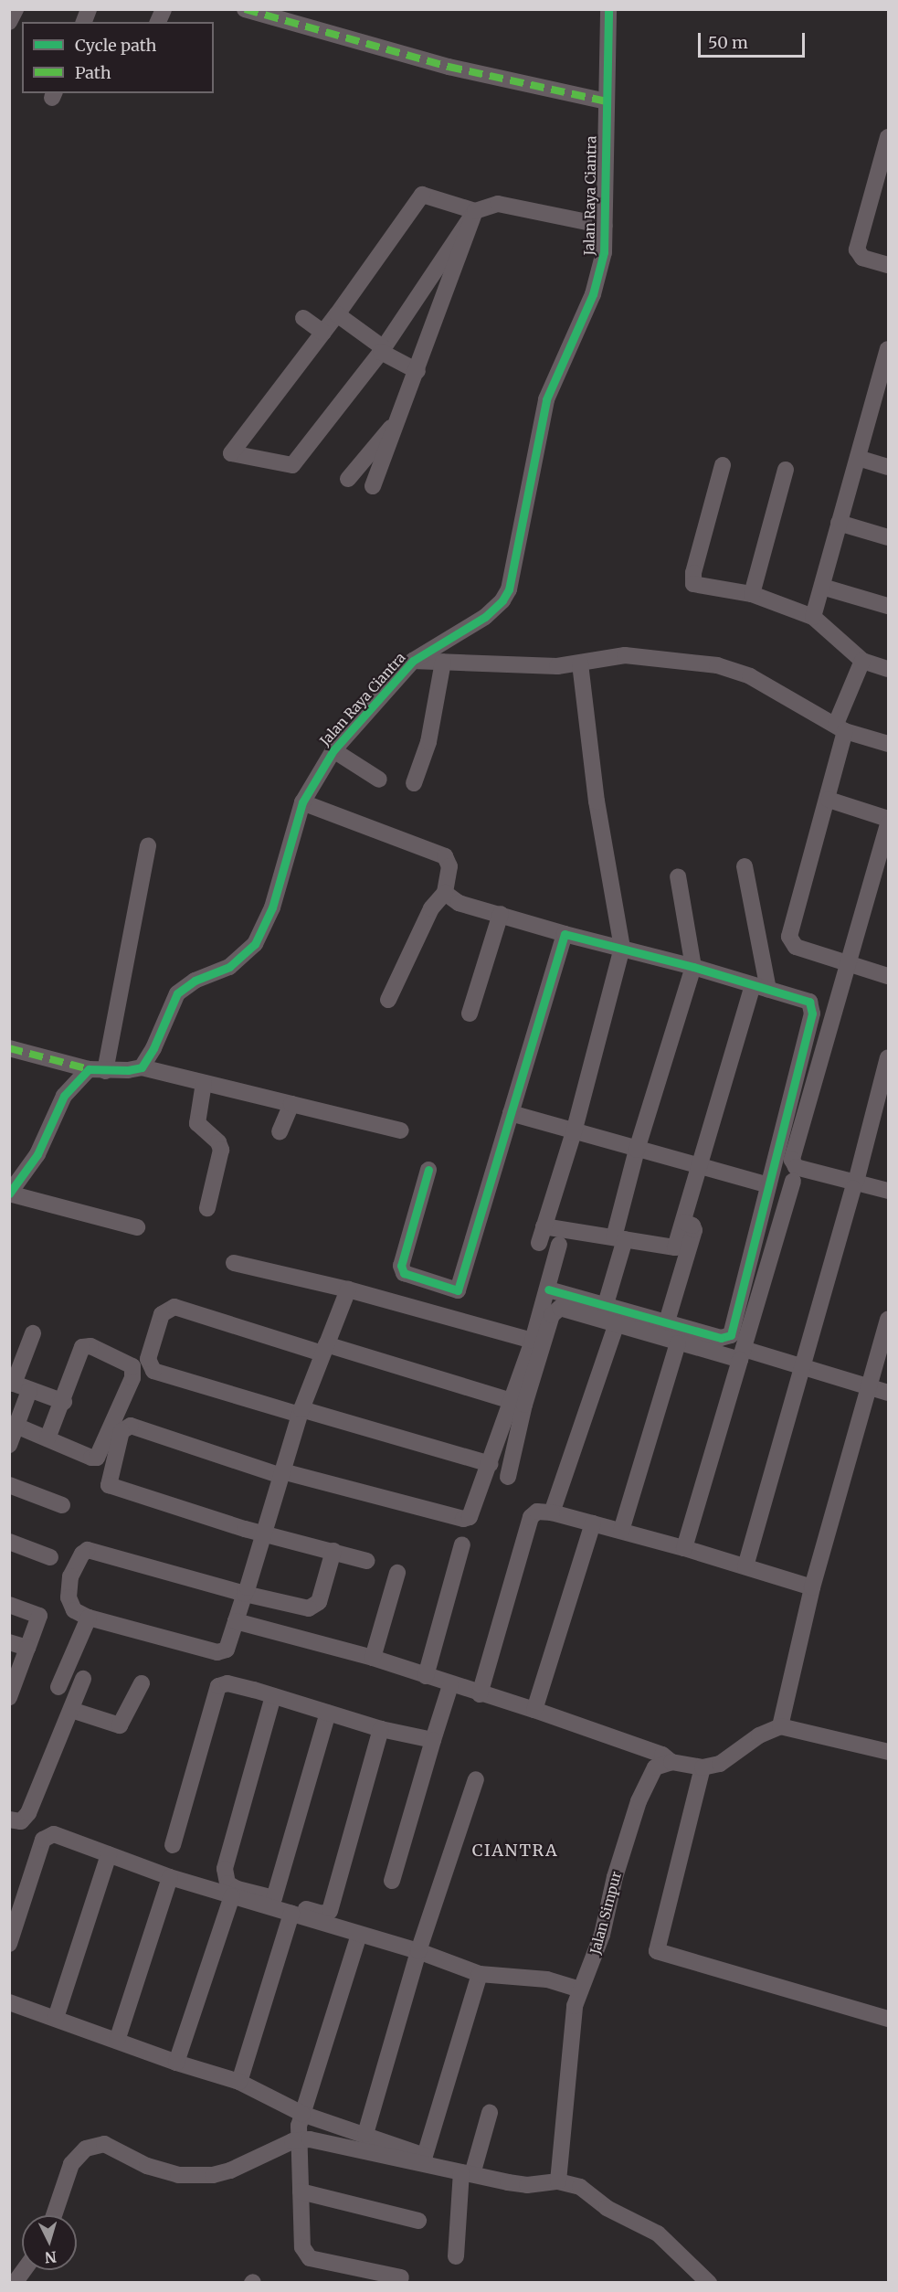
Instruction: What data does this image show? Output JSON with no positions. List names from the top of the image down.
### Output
{
  "streets": {
    "street": ["Jalan Raya Ciantra", "Jalan Simpur"]
  },
  "districts": ["CIANTRA"],
  "legend": ["Cycle path", "Path"],
  "scale_bar": "50 m",
  "north": "bottom"
}
